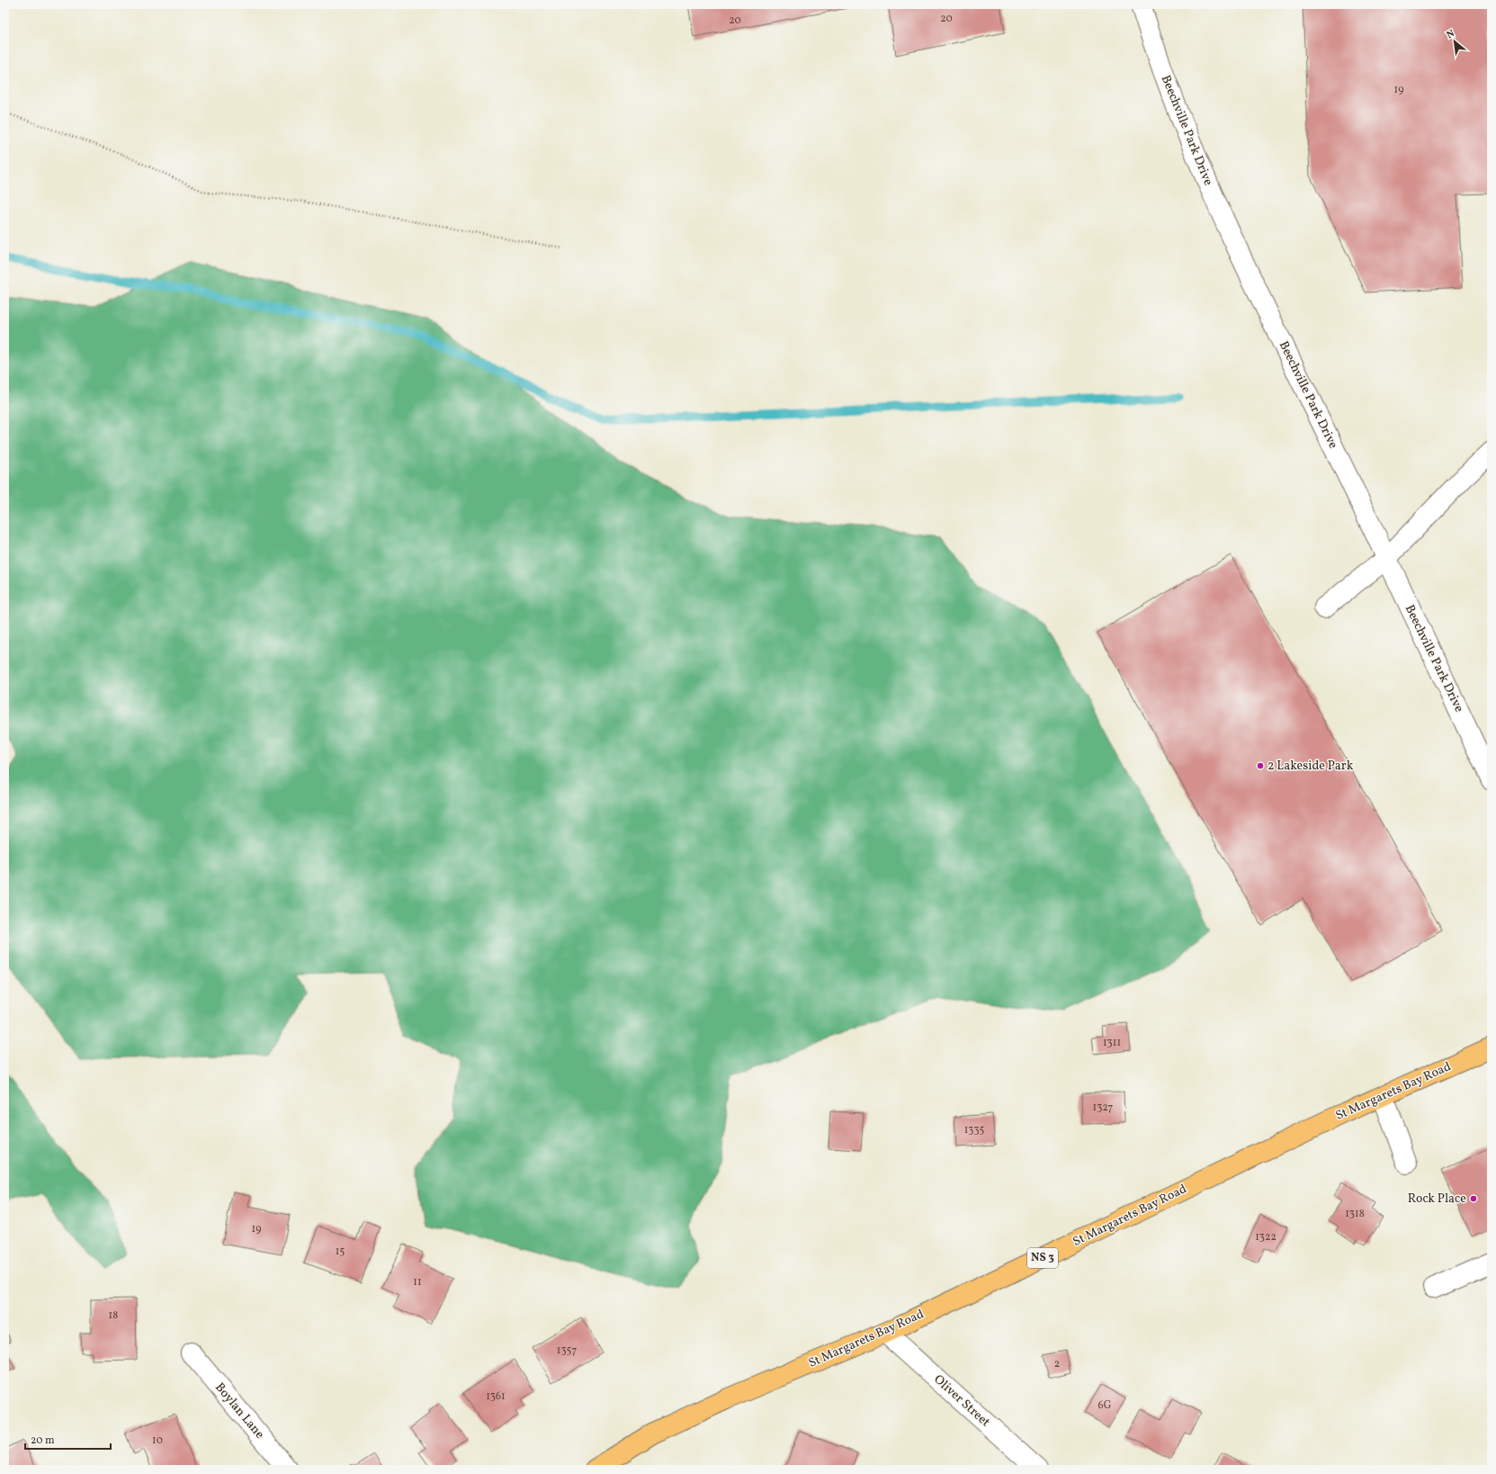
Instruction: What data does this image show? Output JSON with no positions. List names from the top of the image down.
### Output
{
  "streets": {
    "main road": ["St Margarets Bay Road", "NS 3"],
    "street": ["Beechville Park Drive", "Oliver Street", "Boylan Lane"]
  },
  "crossings": [
    ["St Margarets Bay Road", "Oliver Street"]
  ],
  "places": ["2 Lakeside Park", "Rock Place"],
  "house_numbers": [
    "20",
    "20",
    "19",
    "1311",
    "1327",
    "1335",
    "1318",
    "19",
    "1322",
    "15",
    "11",
    "18",
    "1357",
    "2",
    "1361",
    "6G",
    "10"
  ],
  "scale_bar": "20 m",
  "north": "top left"
}
